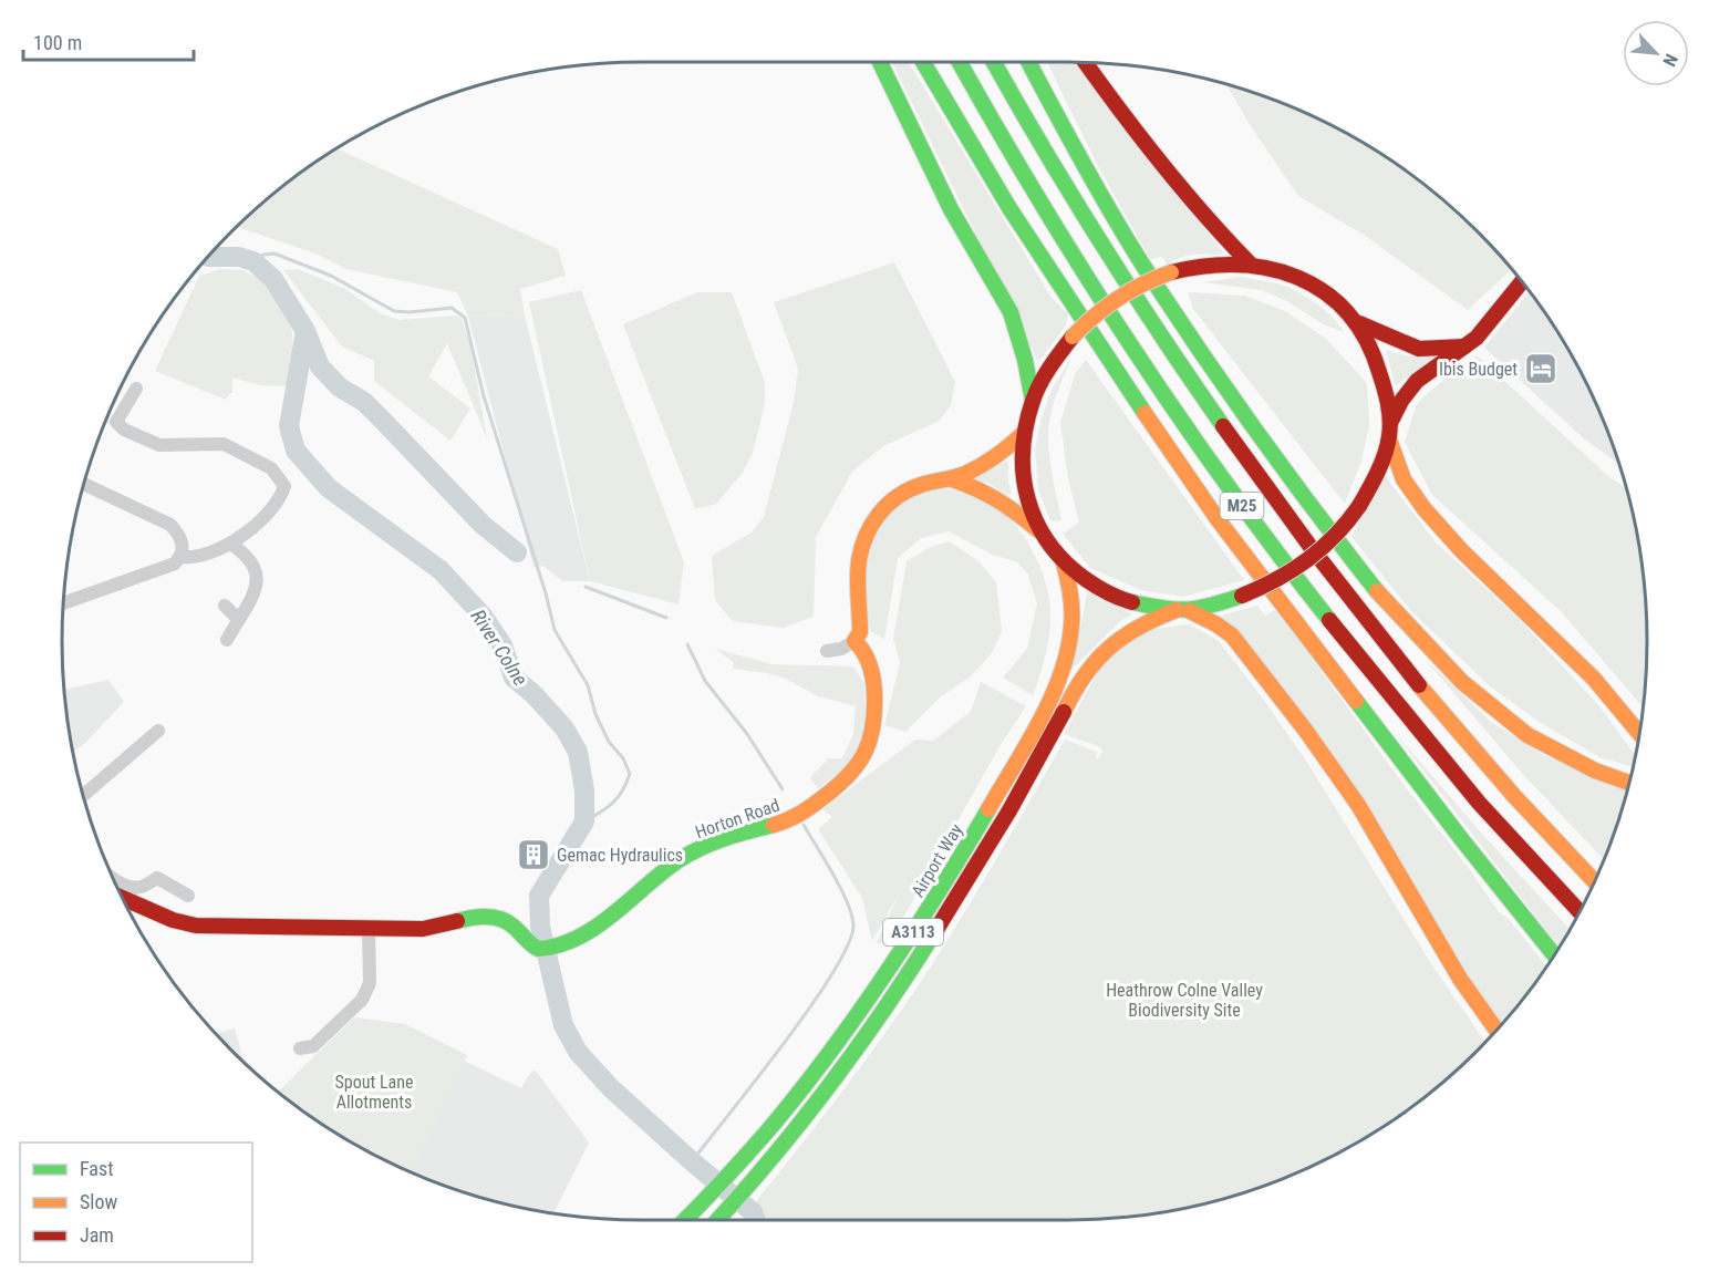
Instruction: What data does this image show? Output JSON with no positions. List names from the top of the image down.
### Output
{
  "streets": {
    "main road": [
      "M25",
      "Horton Road",
      "Airport Way",
      "A3113"
    ]
  },
  "water": ["River Colne"],
  "parks": ["Heathrow Colne Valley Biodiversity Site", "Spout Lane Allotments"],
  "places": {
    "hotel": ["Ibis Budget"],
    "building": ["Gemac Hydraulics"]
  },
  "legend": ["Fast", "Slow", "Jam"],
  "scale_bar": "100 m",
  "north": "bottom right"
}
